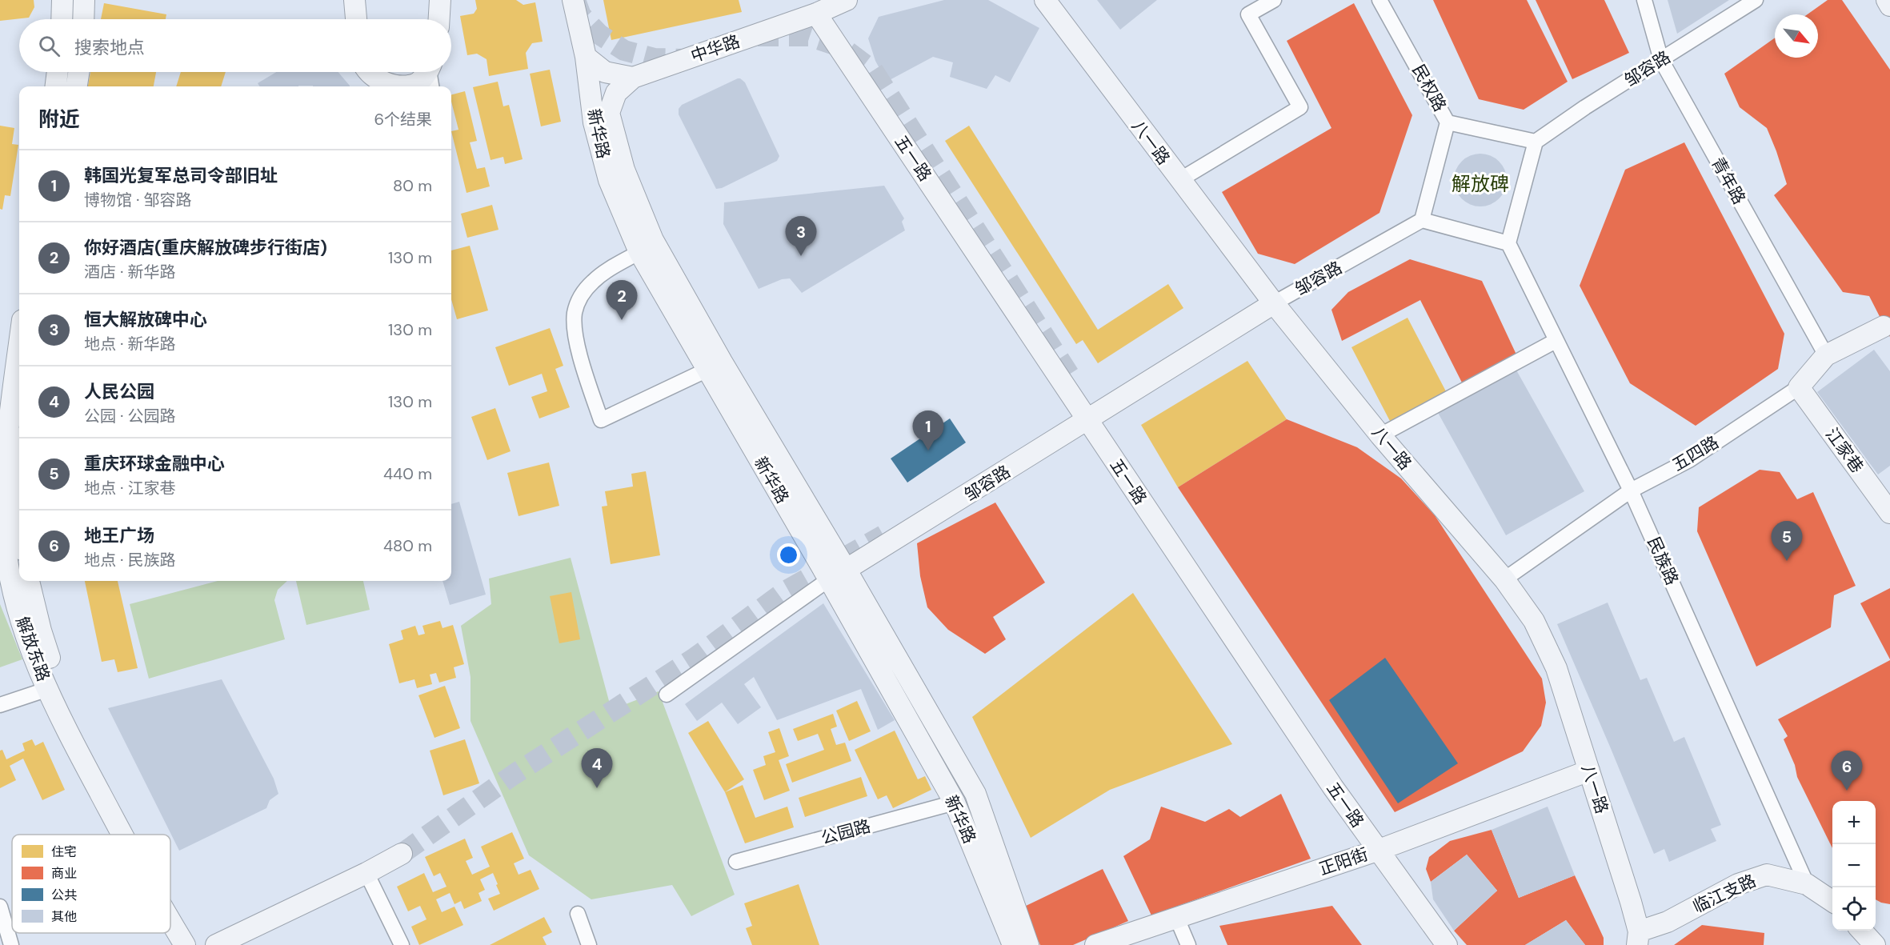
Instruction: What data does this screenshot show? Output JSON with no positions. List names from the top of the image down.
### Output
{
  "streets": {
    "street": [
      "中华路",
      "邹容路",
      "民权路",
      "新华路",
      "八一路",
      "五一路",
      "青年路",
      "江家巷",
      "五四路",
      "民族路",
      "解放东路",
      "公园路",
      "正阳街",
      "临江支路"
    ]
  },
  "crossings": [
    ["中华路", "新华路"],
    ["中华路", "五一路"],
    ["邹容路", "民权路"],
    ["邹容路", "新华路"],
    ["邹容路", "八一路"],
    ["邹容路", "五一路"],
    ["邹容路", "青年路"],
    ["新华路", "公园路"],
    ["八一路", "五四路"],
    ["八一路", "正阳街"],
    ["八一路", "临江支路"],
    ["五一路", "正阳街"],
    ["青年路", "五四路"],
    ["江家巷", "五四路"],
    ["五四路", "民族路"],
    ["民族路", "临江支路"]
  ],
  "districts": ["解放碑"],
  "legend": [
    "住宅",
    "商业",
    "公共",
    "其他"
  ],
  "north": "bottom right",
  "page": {
    "search": "搜索地点",
    "heading": ["附近", "6个结果"],
    "list": [
      {
        "mark": "1",
        "name": "韩国光复军总司令部旧址",
        "note": "博物馆 · 邹容路",
        "value": "80 m"
      },
      {
        "mark": "2",
        "name": "你好酒店(重庆解放碑步行街店)",
        "note": "酒店 · 新华路",
        "value": "130 m"
      },
      {
        "mark": "3",
        "name": "恒大解放碑中心",
        "note": "地点 · 新华路",
        "value": "130 m"
      },
      {
        "mark": "4",
        "name": "人民公园",
        "note": "公园 · 公园路",
        "value": "130 m"
      },
      {
        "mark": "5",
        "name": "重庆环球金融中心",
        "note": "地点 · 江家巷",
        "value": "440 m"
      },
      {
        "mark": "6",
        "name": "地王广场",
        "note": "地点 · 民族路",
        "value": "480 m"
      }
    ],
    "pins": [
      "3",
      "2",
      "1",
      "5",
      "4",
      "6"
    ],
    "map_buttons": ["+", "−"]
  }
}
